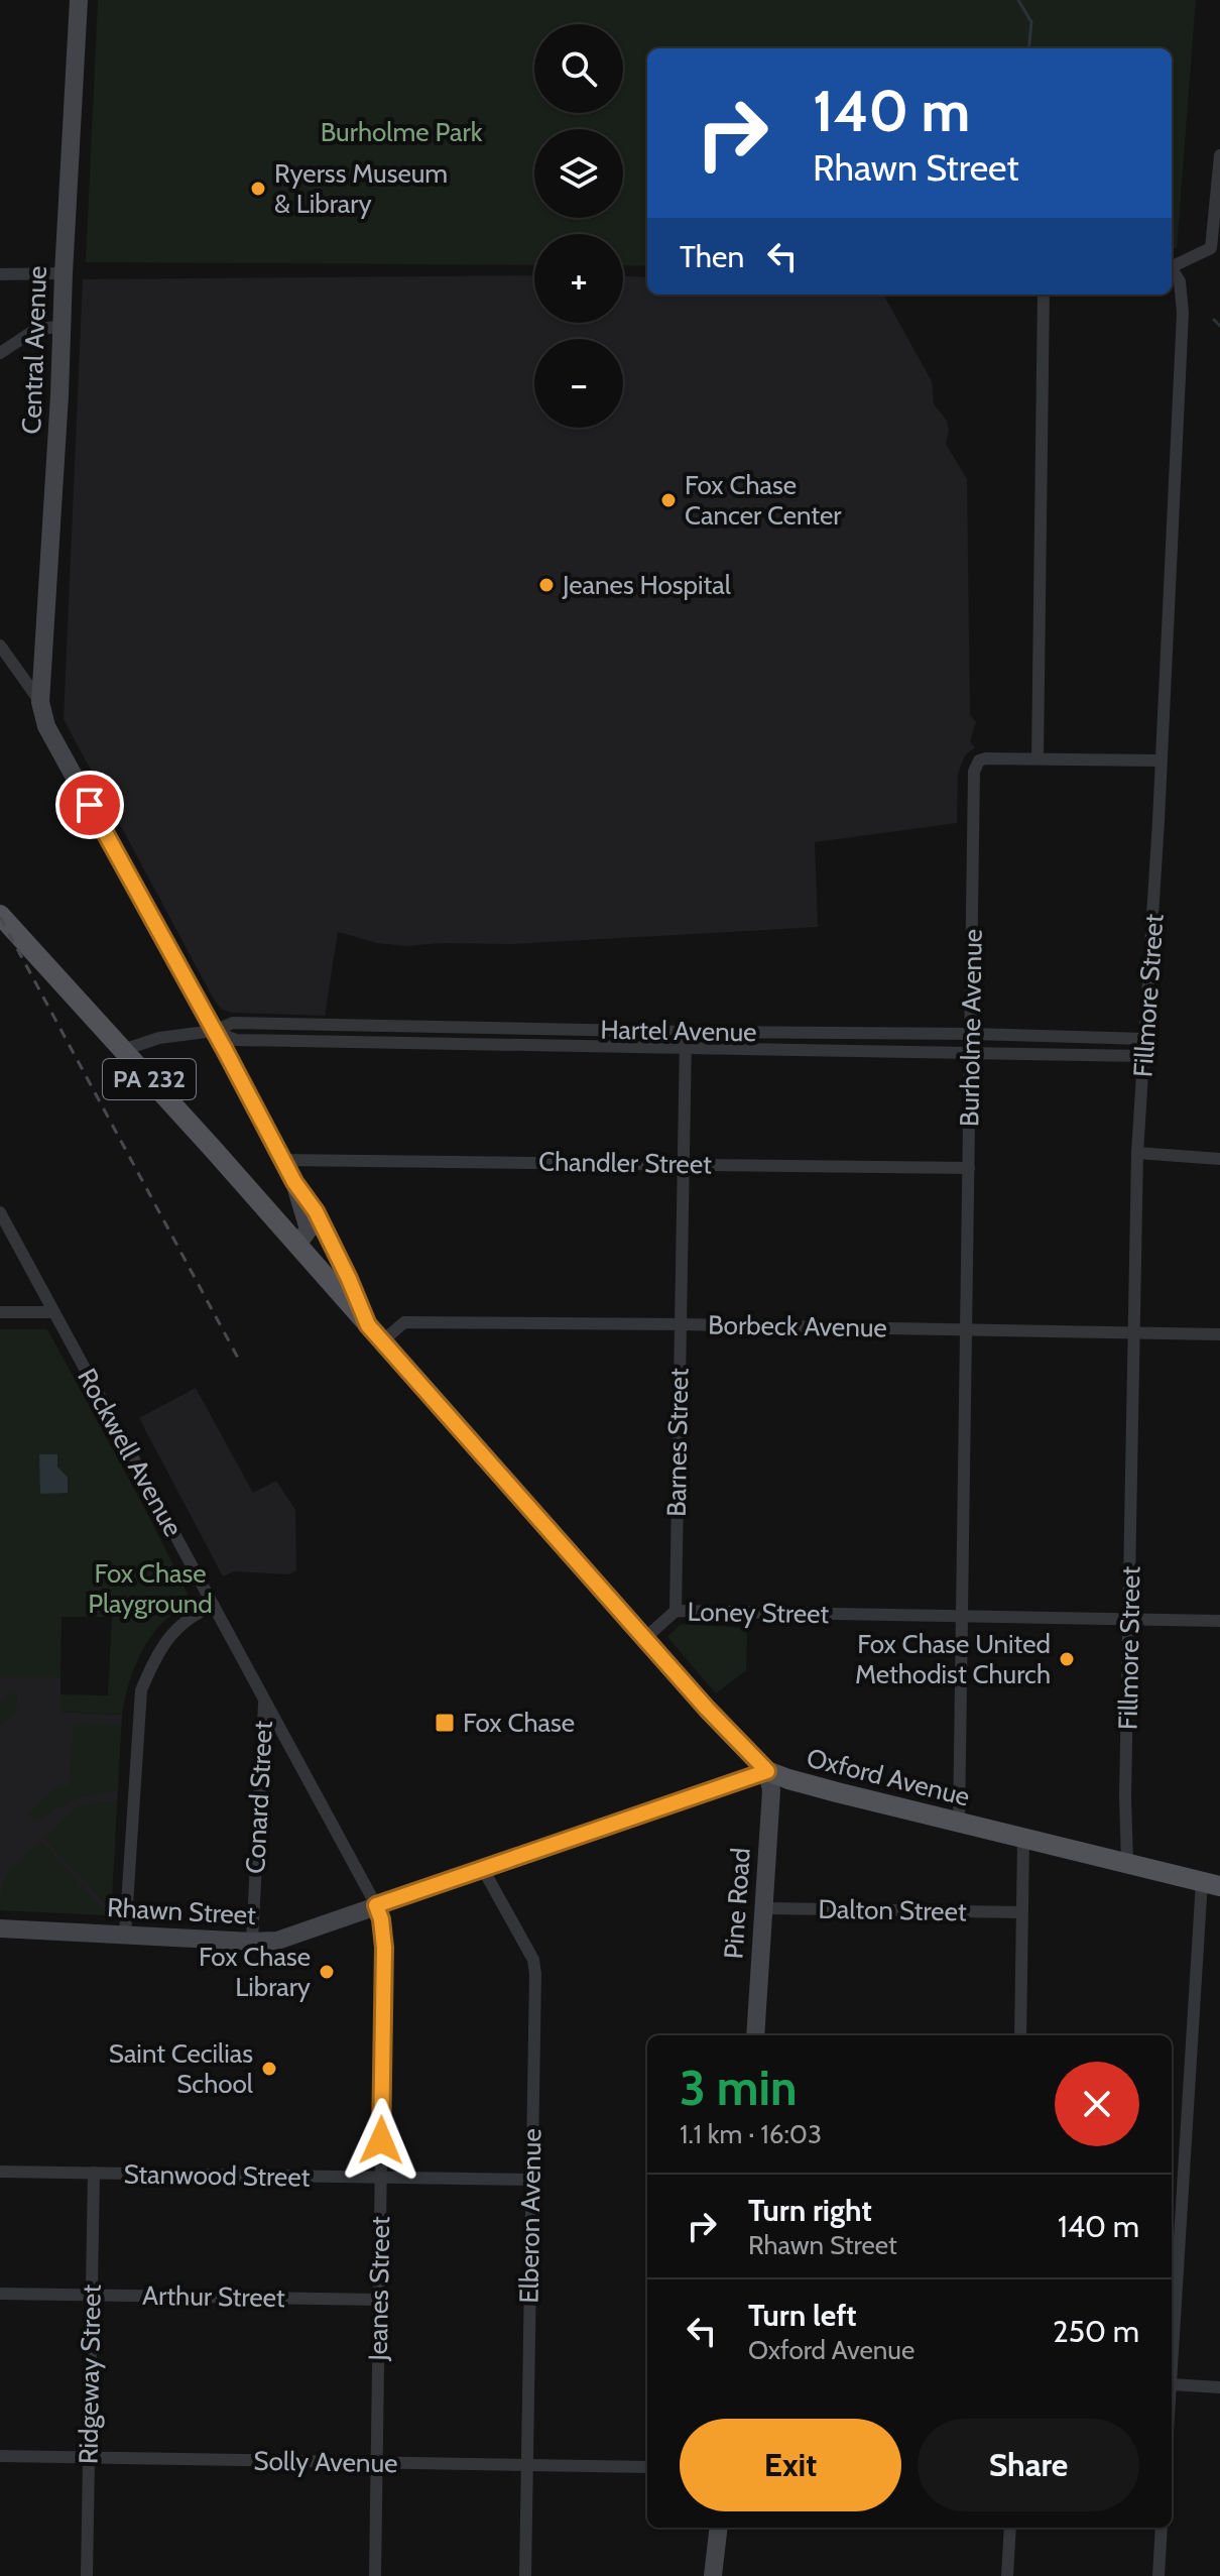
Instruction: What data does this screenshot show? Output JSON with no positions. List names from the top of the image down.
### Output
{
  "streets": {
    "main road": [
      "Central Avenue",
      "PA 232",
      "Oxford Avenue",
      "Pine Road",
      "Rhawn Street"
    ],
    "street": [
      "Fillmore Street",
      "Burholme Avenue",
      "Hartel Avenue",
      "Chandler Street",
      "Borbeck Avenue",
      "Barnes Street",
      "Rockwell Avenue",
      "Loney Street",
      "Conard Street",
      "Dalton Street",
      "Stanwood Street",
      "Elberon Avenue",
      "Jeanes Street",
      "Arthur Street",
      "Ridgeway Street",
      "Solly Avenue"
    ]
  },
  "crossings": [
    ["Fillmore Street", "Burholme Avenue"],
    ["Fillmore Street", "Hartel Avenue"],
    ["Fillmore Street", "PA 232"],
    ["Fillmore Street", "Borbeck Avenue"],
    ["Fillmore Street", "Loney Street"],
    ["Fillmore Street", "Oxford Avenue"],
    ["Burholme Avenue", "Hartel Avenue"],
    ["Burholme Avenue", "Chandler Street"],
    ["Burholme Avenue", "Borbeck Avenue"],
    ["Burholme Avenue", "Loney Street"],
    ["Burholme Avenue", "Oxford Avenue"],
    ["Hartel Avenue", "Barnes Street"],
    ["Hartel Avenue", "Oxford Avenue"],
    ["PA 232", "Oxford Avenue"],
    ["Chandler Street", "Barnes Street"],
    ["Borbeck Avenue", "Barnes Street"],
    ["Borbeck Avenue", "Oxford Avenue"],
    ["Barnes Street", "Loney Street"],
    ["Rockwell Avenue", "Conard Street"],
    ["Rockwell Avenue", "Rhawn Street"],
    ["Rockwell Avenue", "Jeanes Street"],
    ["Loney Street", "Oxford Avenue"],
    ["Oxford Avenue", "Pine Road"],
    ["Oxford Avenue", "Rhawn Street"],
    ["Conard Street", "Rhawn Street"],
    ["Pine Road", "Dalton Street"],
    ["Pine Road", "Rhawn Street"],
    ["Rhawn Street", "Elberon Avenue"],
    ["Rhawn Street", "Jeanes Street"],
    ["Stanwood Street", "Elberon Avenue"],
    ["Stanwood Street", "Jeanes Street"],
    ["Stanwood Street", "Ridgeway Street"],
    ["Elberon Avenue", "Solly Avenue"],
    ["Jeanes Street", "Arthur Street"],
    ["Jeanes Street", "Solly Avenue"],
    ["Arthur Street", "Ridgeway Street"],
    ["Ridgeway Street", "Solly Avenue"]
  ],
  "parks": ["Burholme Park", "Fox Chase Playground"],
  "places": {
    "other": [
      "Ryerss Museum & Library",
      "Fox Chase Cancer Center",
      "Jeanes Hospital",
      "Fox Chase United Methodist Church",
      "Fox Chase Library",
      "Saint Cecilias School"
    ],
    "transit": ["Fox Chase"]
  },
  "page": {
    "map_buttons": ["+", "−"],
    "turn": ["140 m", "Rhawn Street"],
    "then": "Then",
    "heading": ["3 min", "1.1 km · 16:03"],
    "list": [
      {
        "name": "Turn right",
        "note": "Rhawn Street",
        "value": "140 m"
      },
      {
        "name": "Turn left",
        "note": "Oxford Avenue",
        "value": "250 m"
      }
    ],
    "buttons": ["Exit", "Share"]
  }
}
